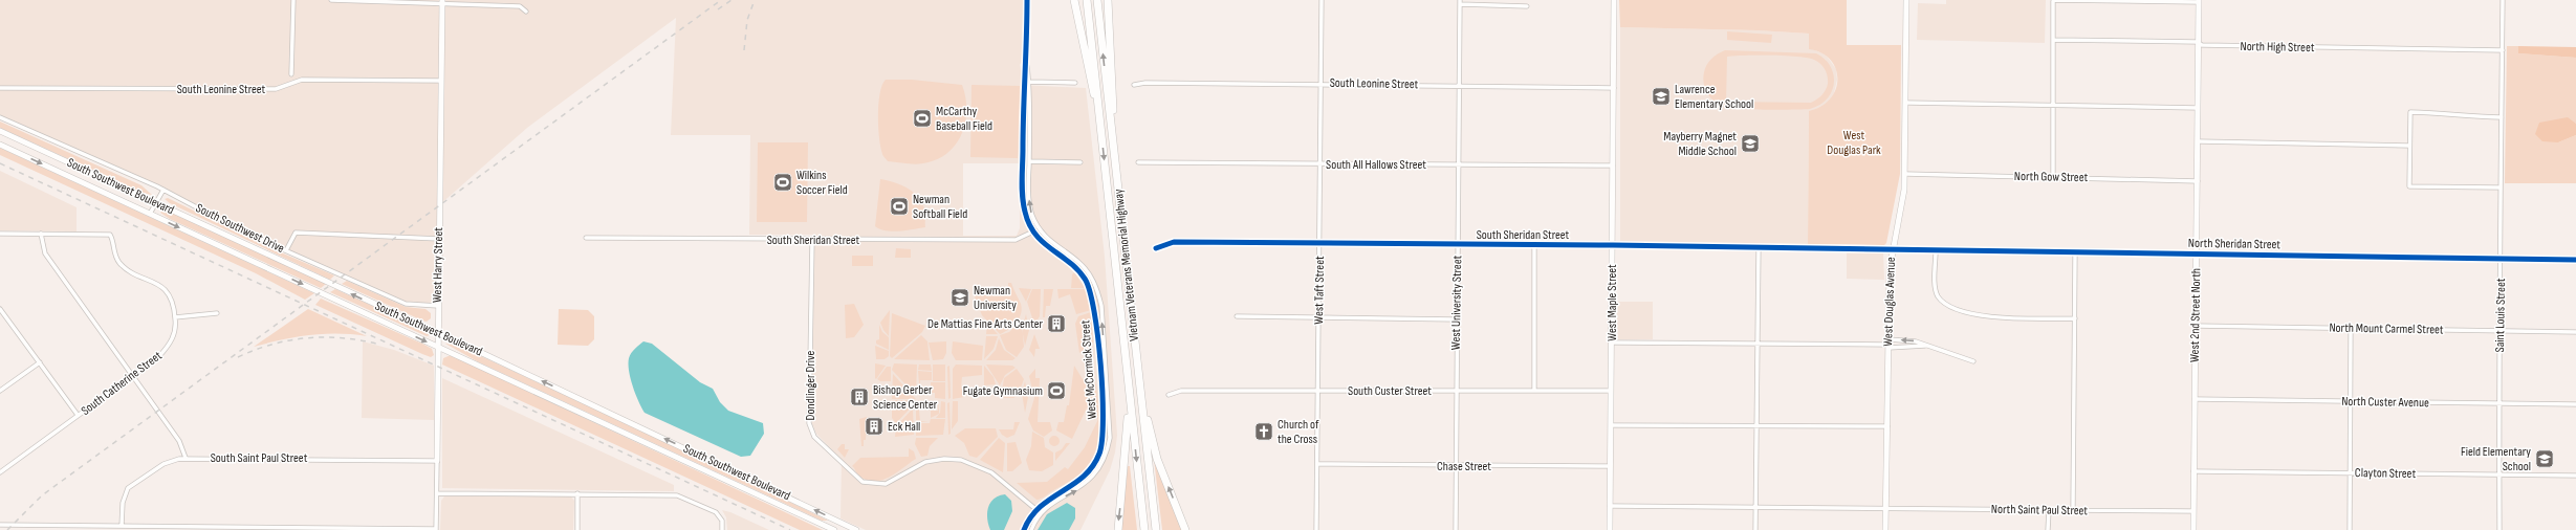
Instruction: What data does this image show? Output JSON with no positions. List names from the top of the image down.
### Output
{
  "streets": {
    "highway": ["Vietnam Veterans Memorial Highway"],
    "main road": [
      "South Southwest Boulevard",
      "West Harry Street",
      "West Douglas Avenue",
      "West Maple Street",
      "West 2nd Street North"
    ],
    "street": [
      "North High Street",
      "South Leonine Street",
      "South All Hallows Street",
      "North Gow Street",
      "South Southwest Drive",
      "South Sheridan Street",
      "North Sheridan Street",
      "West Taft Street",
      "West University Street",
      "Saint Louis Street",
      "North Mount Carmel Street",
      "West McCormick Street",
      "South Catherine Street",
      "Dondlinger Drive",
      "South Custer Street",
      "North Custer Avenue",
      "South Saint Paul Street",
      "Chase Street",
      "Clayton Street",
      "North Saint Paul Street"
    ]
  },
  "crossings": [
    ["North High Street", "West 2nd Street North"],
    ["North High Street", "Saint Louis Street"],
    ["South Leonine Street", "West Harry Street"],
    ["South Leonine Street", "West Taft Street"],
    ["South Leonine Street", "West University Street"],
    ["South Leonine Street", "West Maple Street"],
    ["South All Hallows Street", "West Taft Street"],
    ["South All Hallows Street", "West University Street"],
    ["South All Hallows Street", "West Maple Street"],
    ["North Gow Street", "West Douglas Avenue"],
    ["North Gow Street", "West 2nd Street North"],
    ["South Southwest Boulevard", "West Harry Street"],
    ["South Southwest Drive", "West Harry Street"],
    ["South Sheridan Street", "North Sheridan Street"],
    ["South Sheridan Street", "West Taft Street"],
    ["South Sheridan Street", "West Douglas Avenue"],
    ["South Sheridan Street", "West University Street"],
    ["South Sheridan Street", "West Maple Street"],
    ["South Sheridan Street", "West McCormick Street"],
    ["South Sheridan Street", "Dondlinger Drive"],
    ["North Sheridan Street", "West Douglas Avenue"],
    ["North Sheridan Street", "West 2nd Street North"],
    ["North Sheridan Street", "Saint Louis Street"],
    ["West Harry Street", "South Saint Paul Street"],
    ["West Taft Street", "South Custer Street"],
    ["West Taft Street", "Chase Street"],
    ["West Douglas Avenue", "North Saint Paul Street"],
    ["West University Street", "South Custer Street"],
    ["West University Street", "Chase Street"],
    ["West Maple Street", "South Custer Street"],
    ["West Maple Street", "Chase Street"],
    ["West 2nd Street North", "North Mount Carmel Street"],
    ["West 2nd Street North", "North Custer Avenue"],
    ["West 2nd Street North", "Clayton Street"],
    ["West 2nd Street North", "North Saint Paul Street"],
    ["Saint Louis Street", "North Mount Carmel Street"],
    ["Saint Louis Street", "North Custer Avenue"],
    ["Saint Louis Street", "Clayton Street"],
    ["West McCormick Street", "Dondlinger Drive"]
  ],
  "parks": ["West Douglas Park"],
  "places": {
    "school or university": [
      "Lawrence Elementary School",
      "Mayberry Magnet Middle School",
      "Newman University",
      "Field Elementary School"
    ],
    "sports": [
      "McCarthy Baseball Field",
      "Wilkins Soccer Field",
      "Newman Softball Field",
      "Fugate Gymnasium"
    ],
    "building": ["De Mattias Fine Arts Center", "Bishop Gerber Science Center", "Eck Hall"],
    "church": ["Church of the Cross"]
  }
}
